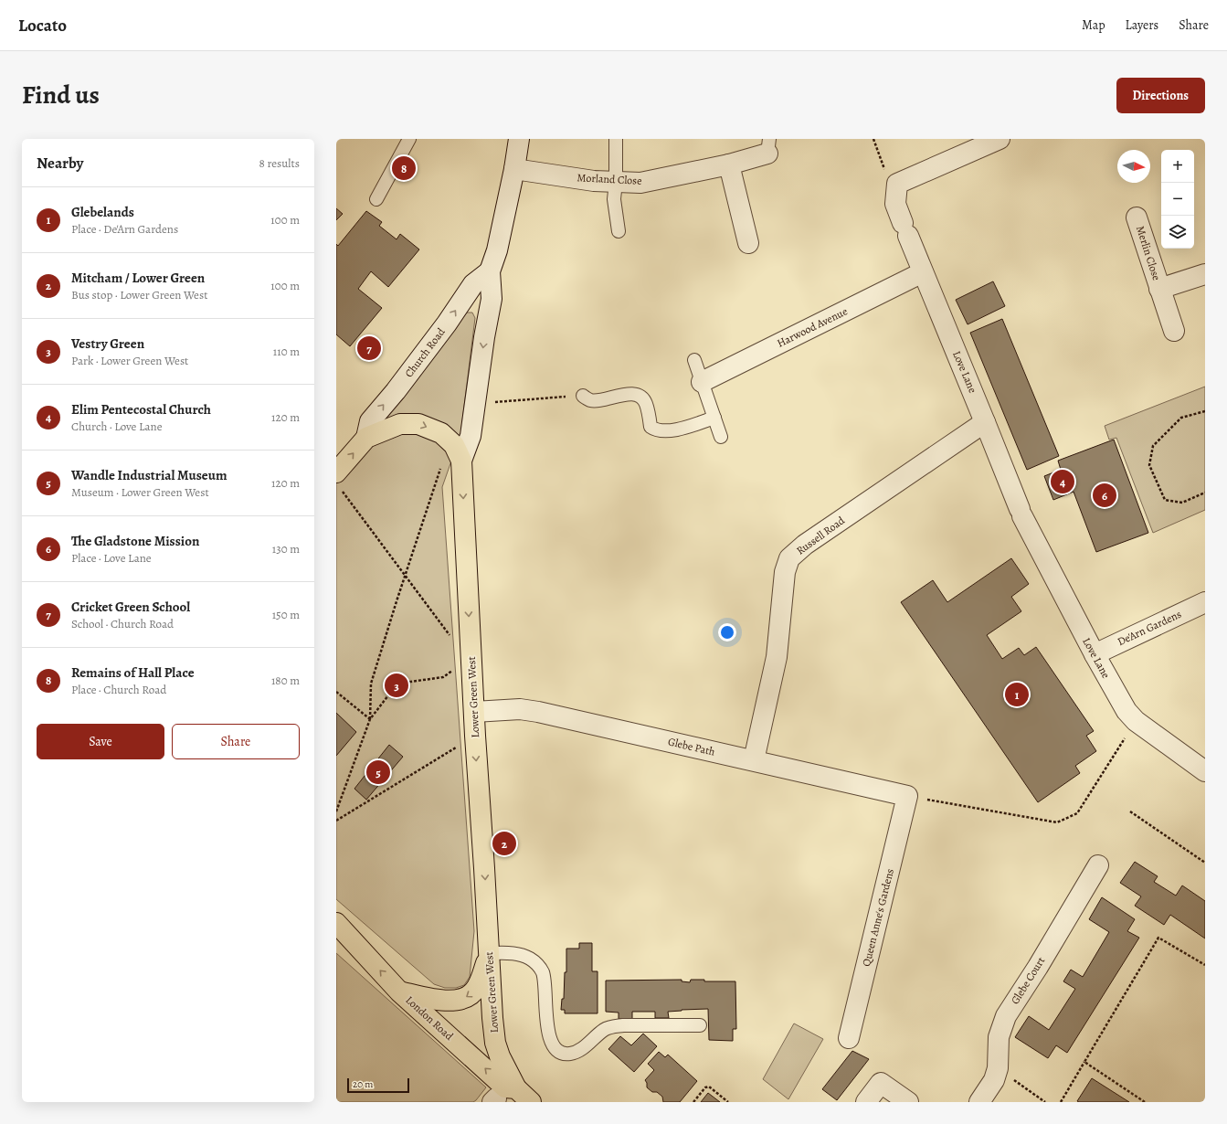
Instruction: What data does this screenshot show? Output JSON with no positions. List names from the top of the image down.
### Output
{
  "streets": {
    "main road": ["Lower Green West", "London Road"],
    "street": [
      "Morland Close",
      "Merlin Close",
      "Harwood Avenue",
      "Church Road",
      "Love Lane",
      "Russell Road",
      "De'Arn Gardens",
      "Glebe Path",
      "Queen Anne's Gardens",
      "Glebe Court"
    ]
  },
  "crossings": [
    ["Harwood Avenue", "Love Lane"],
    ["Church Road", "Lower Green West"],
    ["Love Lane", "Russell Road"],
    ["Love Lane", "De'Arn Gardens"],
    ["Russell Road", "Glebe Path"],
    ["Lower Green West", "Glebe Path"],
    ["Lower Green West", "London Road"],
    ["Glebe Path", "Queen Anne's Gardens"]
  ],
  "one_way": ["Church Road", "London Road"],
  "scale_bar": "20 m",
  "north": "right",
  "page": {
    "header": "Locato",
    "nav": ["Map", "Layers", "Share"],
    "title": "Find us",
    "buttons": [
      "Directions",
      ["Save", "Share"]
    ],
    "heading": ["Nearby", "8 results"],
    "map_buttons": ["+", "−"],
    "pins": [
      "8",
      "7",
      "4",
      "6",
      "3",
      "1",
      "5",
      "2"
    ],
    "list": [
      {
        "mark": "1",
        "name": "Glebelands",
        "note": "Place · De'Arn Gardens",
        "value": "100 m"
      },
      {
        "mark": "2",
        "name": "Mitcham / Lower Green",
        "note": "Bus stop · Lower Green West",
        "value": "100 m"
      },
      {
        "mark": "3",
        "name": "Vestry Green",
        "note": "Park · Lower Green West",
        "value": "110 m"
      },
      {
        "mark": "4",
        "name": "Elim Pentecostal Church",
        "note": "Church · Love Lane",
        "value": "120 m"
      },
      {
        "mark": "5",
        "name": "Wandle Industrial Museum",
        "note": "Museum · Lower Green West",
        "value": "120 m"
      },
      {
        "mark": "6",
        "name": "The Gladstone Mission",
        "note": "Place · Love Lane",
        "value": "130 m"
      },
      {
        "mark": "7",
        "name": "Cricket Green School",
        "note": "School · Church Road",
        "value": "150 m"
      },
      {
        "mark": "8",
        "name": "Remains of Hall Place",
        "note": "Place · Church Road",
        "value": "180 m"
      }
    ],
    "scale": "20 m"
  }
}
